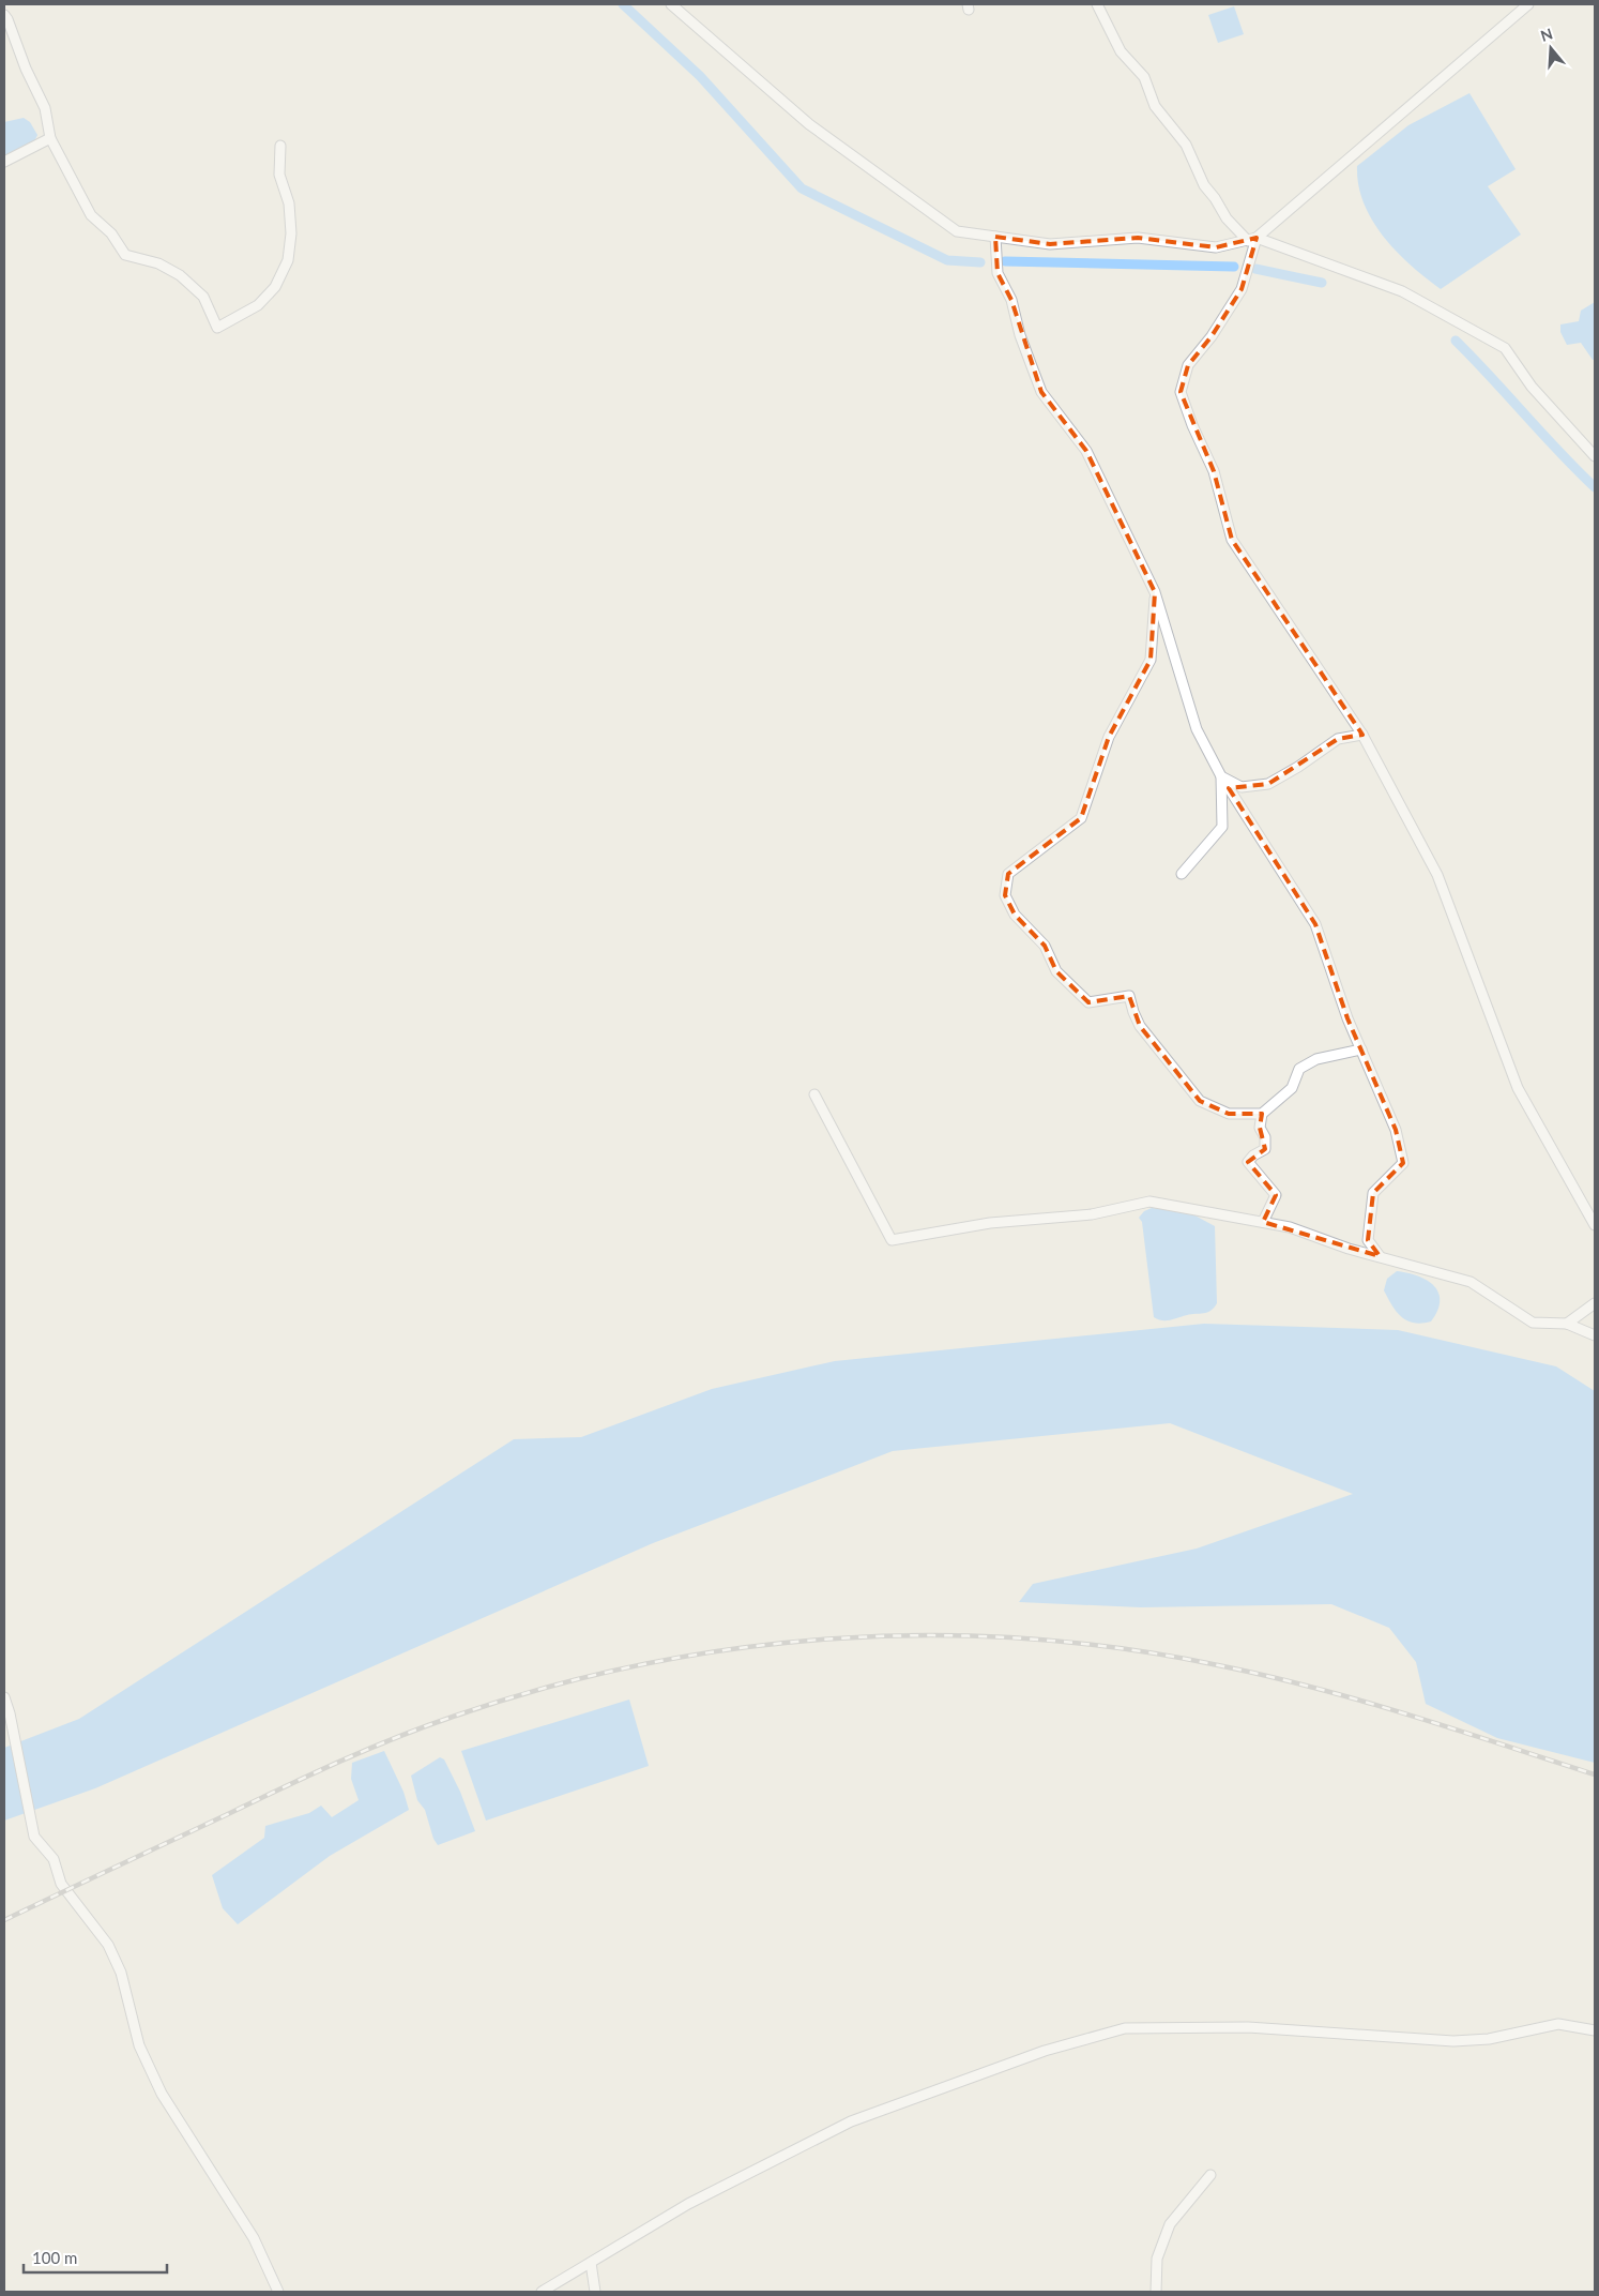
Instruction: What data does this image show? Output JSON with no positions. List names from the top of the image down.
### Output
{
  "scale_bar": "100 m",
  "north": "top"
}
